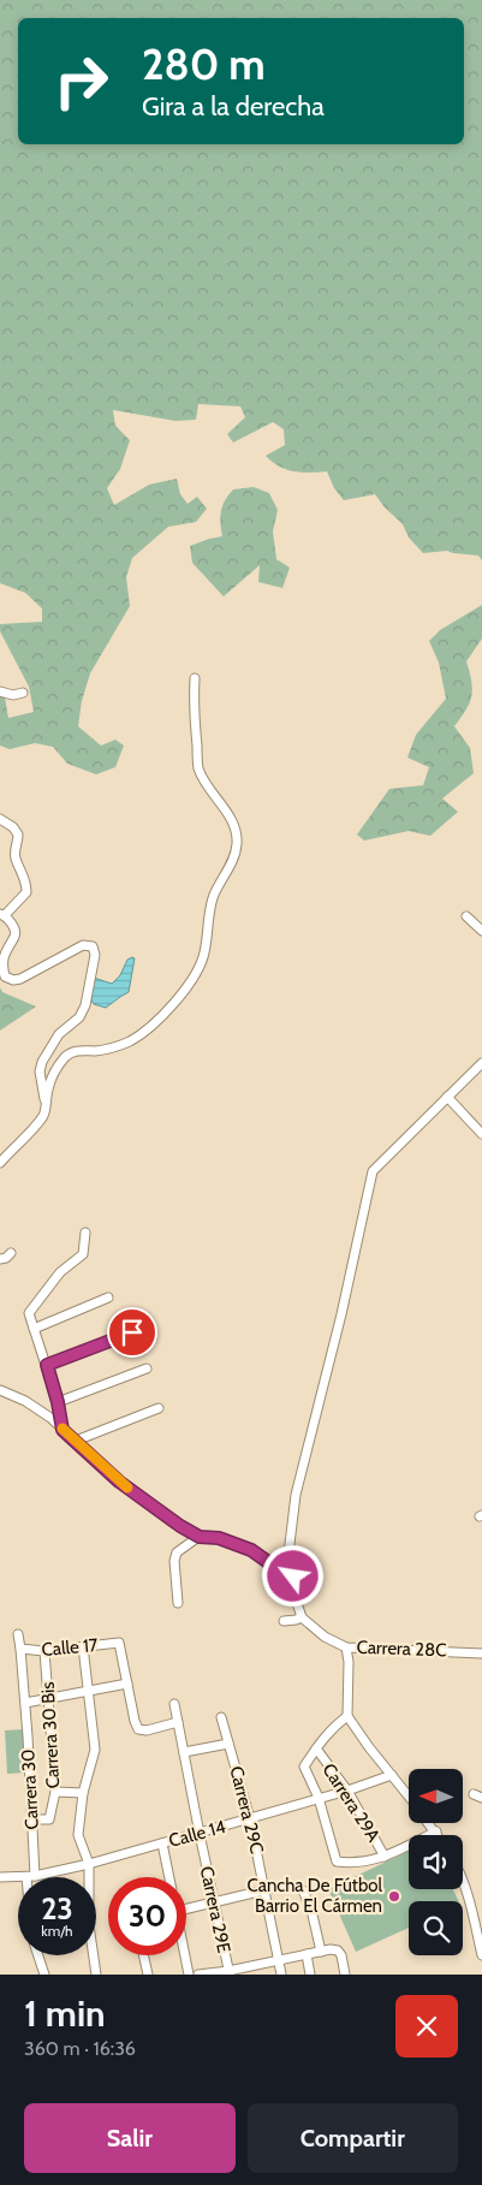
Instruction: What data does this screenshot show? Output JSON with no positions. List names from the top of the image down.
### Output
{
  "streets": {
    "street": [
      "Calle 17",
      "Carrera 28C",
      "Carrera 30 Bis",
      "Carrera 30",
      "Carrera 29A",
      "Carrera 29C",
      "Calle 14",
      "Carrera 29E"
    ]
  },
  "crossings": [
    ["Calle 17", "Carrera 30 Bis"],
    ["Calle 17", "Carrera 30"],
    ["Carrera 30 Bis", "Carrera 30"],
    ["Carrera 30", "Calle 14"],
    ["Carrera 29A", "Calle 14"],
    ["Carrera 29C", "Calle 14"],
    ["Calle 14", "Carrera 29E"]
  ],
  "places": ["Cancha De Fútbol Barrio El Cármen"],
  "north": "left",
  "page": {
    "turn": ["280 m", "Gira a la derecha"],
    "speed": "23 km/h",
    "limit": "30",
    "heading": ["1 min", "360 m · 16:36"],
    "buttons": ["Salir", "Compartir"]
  }
}
